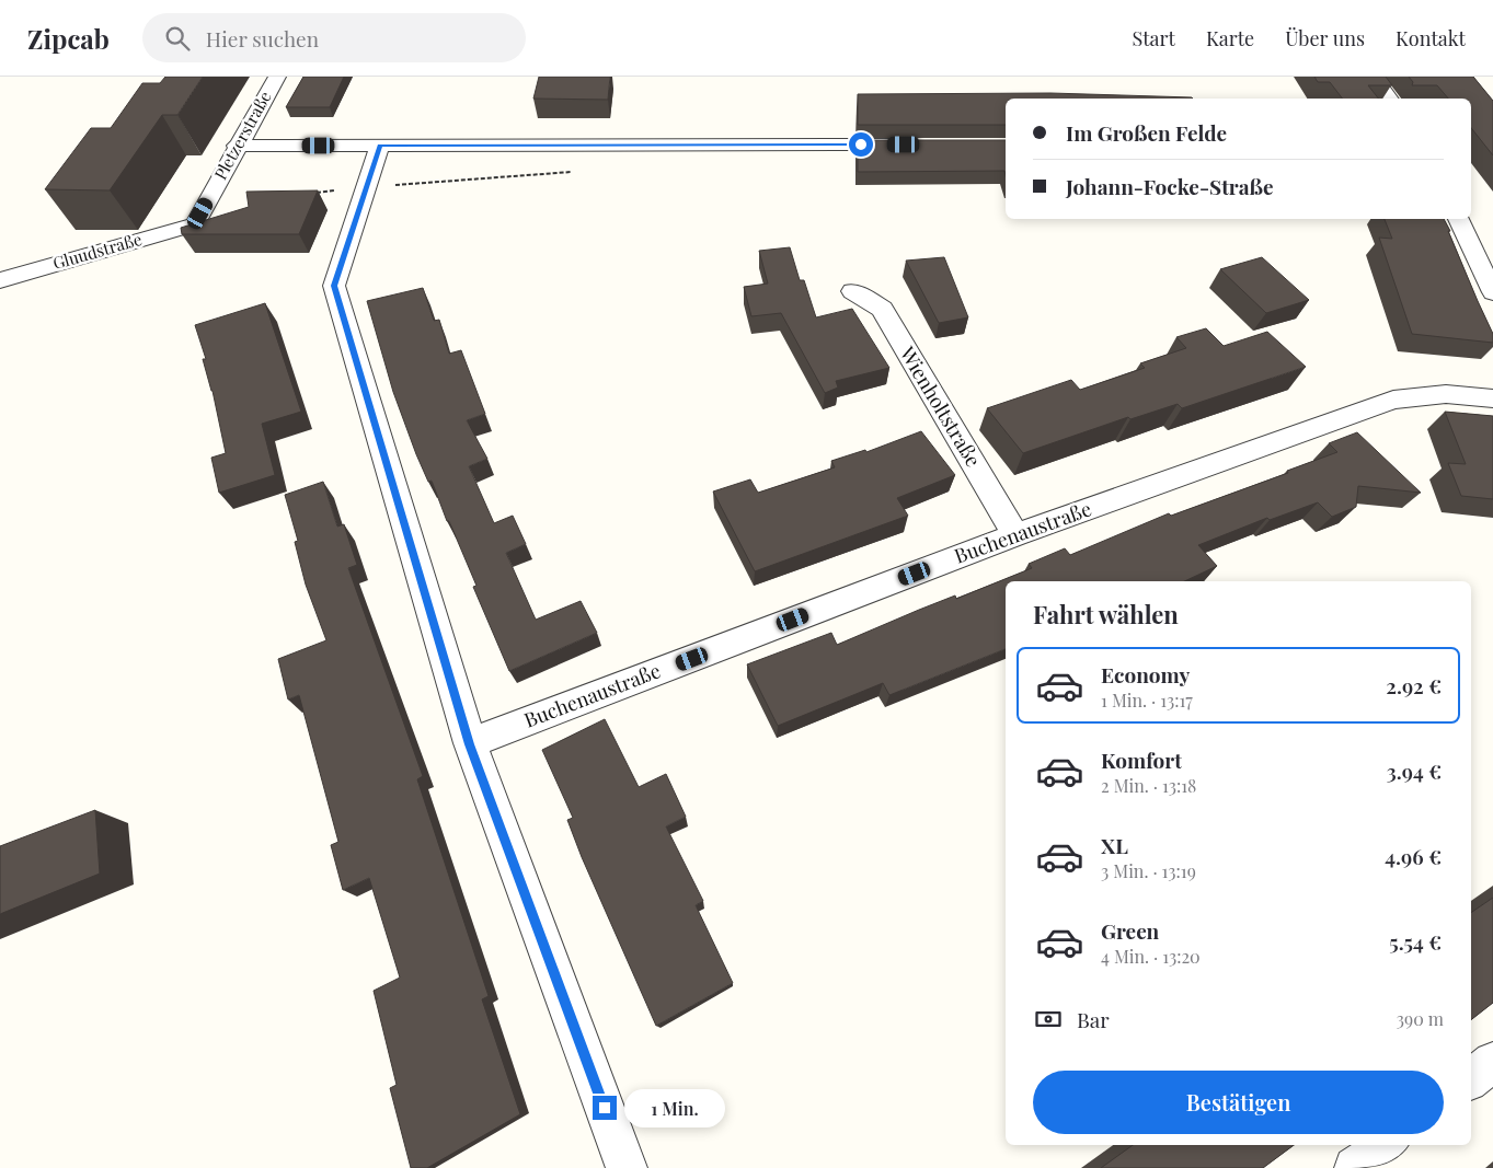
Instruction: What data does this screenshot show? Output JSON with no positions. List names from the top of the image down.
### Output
{
  "streets": {
    "street": [
      "Pletzerstraße",
      "Gluudstraße",
      "Wienholtstraße",
      "Buchenaustraße"
    ]
  },
  "crossings": [
    ["Pletzerstraße", "Gluudstraße"],
    ["Wienholtstraße", "Buchenaustraße"]
  ],
  "page": {
    "header": "Zipcab",
    "search": "Hier suchen",
    "nav": [
      "Start",
      "Karte",
      "Über uns",
      "Kontakt"
    ],
    "banner": ["Im Großen Felde", "Johann-Focke-Straße"],
    "heading": "Fahrt wählen",
    "list": [
      {
        "name": "Economy",
        "note": "1 Min. · 13:17",
        "value": "2.92 €"
      },
      {
        "name": "Komfort",
        "note": "2 Min. · 13:18",
        "value": "3.94 €"
      },
      {
        "name": "XL",
        "note": "3 Min. · 13:19",
        "value": "4.96 €"
      },
      {
        "name": "Green",
        "note": "4 Min. · 13:20",
        "value": "5.54 €"
      }
    ],
    "pay": ["Bar", "390 m"],
    "buttons": "Bestätigen",
    "bubble": "1 Min."
  }
}
